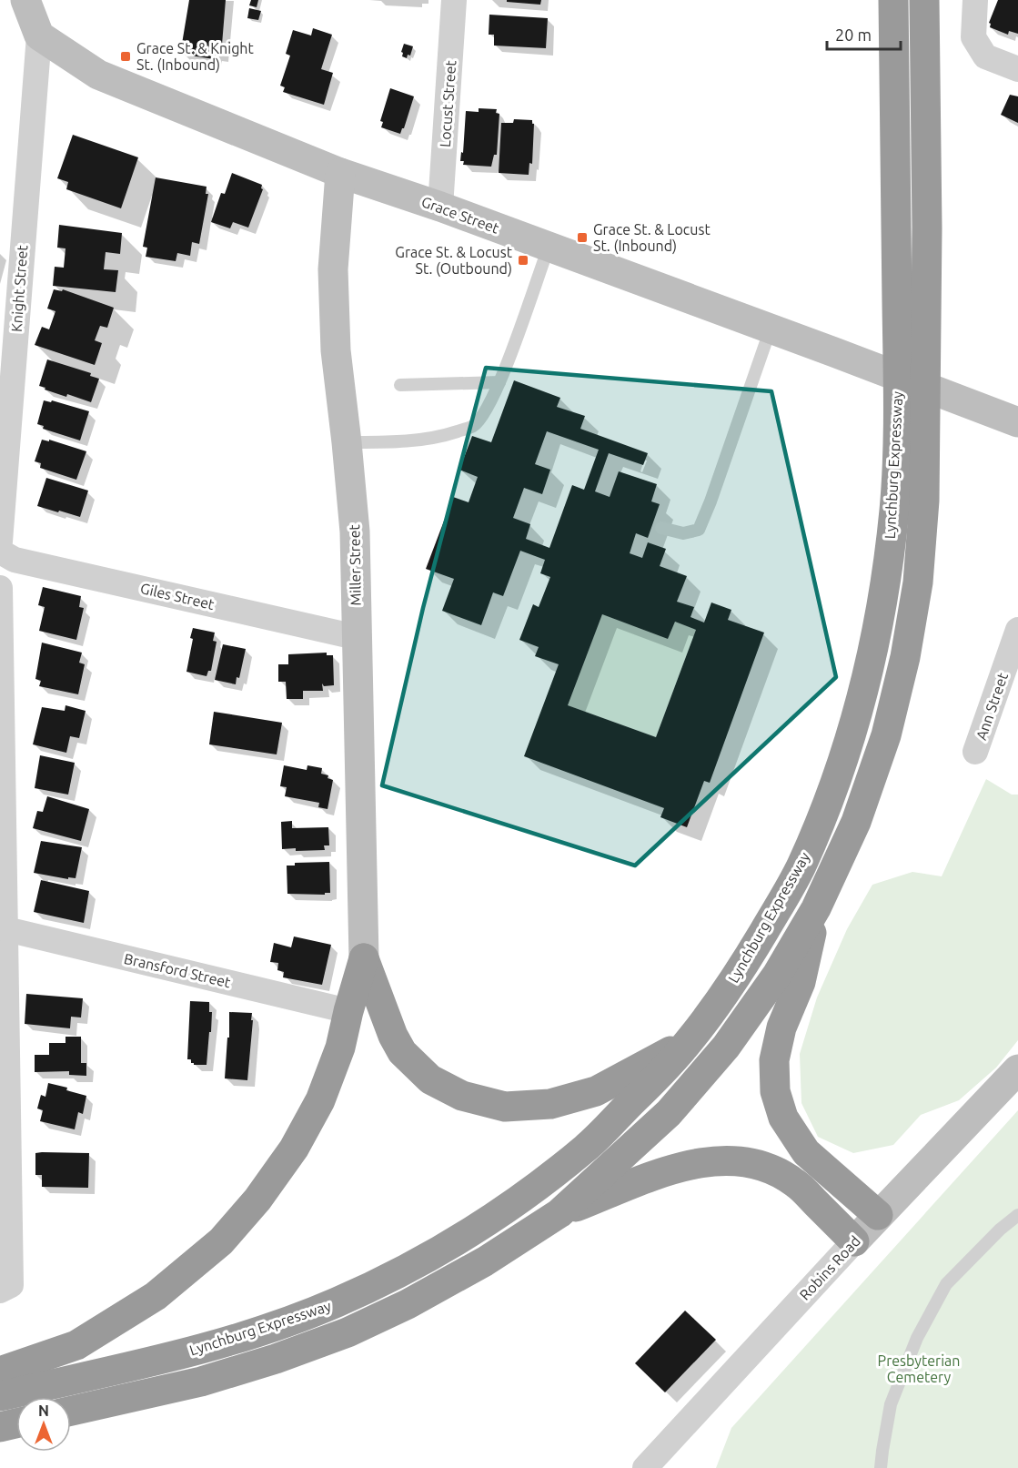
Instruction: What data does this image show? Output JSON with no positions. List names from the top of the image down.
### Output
{
  "streets": {
    "highway": ["Lynchburg Expressway"],
    "main road": ["Grace Street", "Miller Street", "Robins Road"],
    "street": [
      "Locust Street",
      "Knight Street",
      "Giles Street",
      "Ann Street",
      "Bransford Street"
    ]
  },
  "crossings": [
    ["Locust Street", "Grace Street"],
    ["Grace Street", "Knight Street"],
    ["Grace Street", "Miller Street"],
    ["Miller Street", "Giles Street"]
  ],
  "parks": ["Presbyterian Cemetery"],
  "places": {
    "transit": ["Grace St. & Knight St. (Inbound)", "Grace St. & Locust St. (Inbound)", "Grace St. & Locust St. (Outbound)"]
  },
  "scale_bar": "20 m",
  "north": "top"
}
